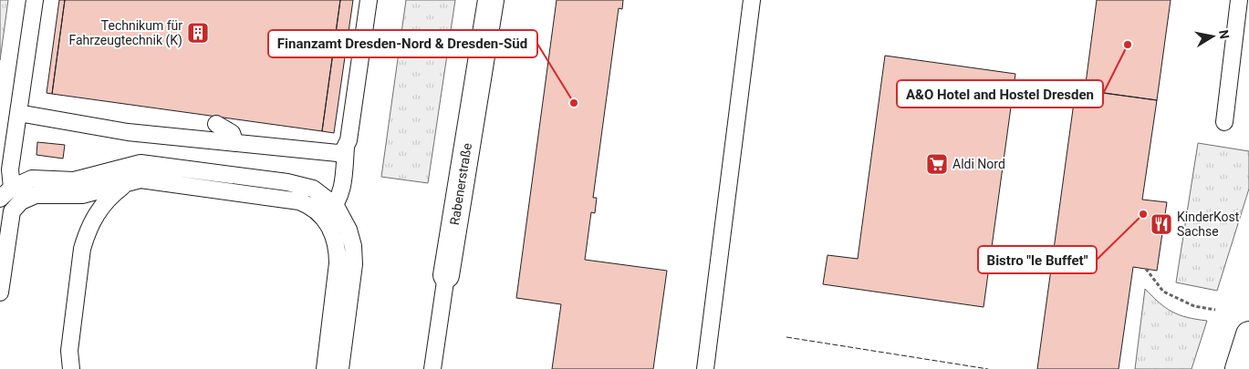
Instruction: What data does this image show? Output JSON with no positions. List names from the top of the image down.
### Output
{
  "streets": {
    "street": ["Rabenerstraße"]
  },
  "places": {
    "building": ["Technikum für Fahrzeugtechnik (K)"],
    "other": ["A&O Hotel and Hostel Dresden", "Finanzamt Dresden-Nord & Dresden-Süd", "Bistro \"le Buffet\""],
    "supermarket": ["Aldi Nord"],
    "restaurant": ["KinderKost Sachse"]
  },
  "north": "right"
}
